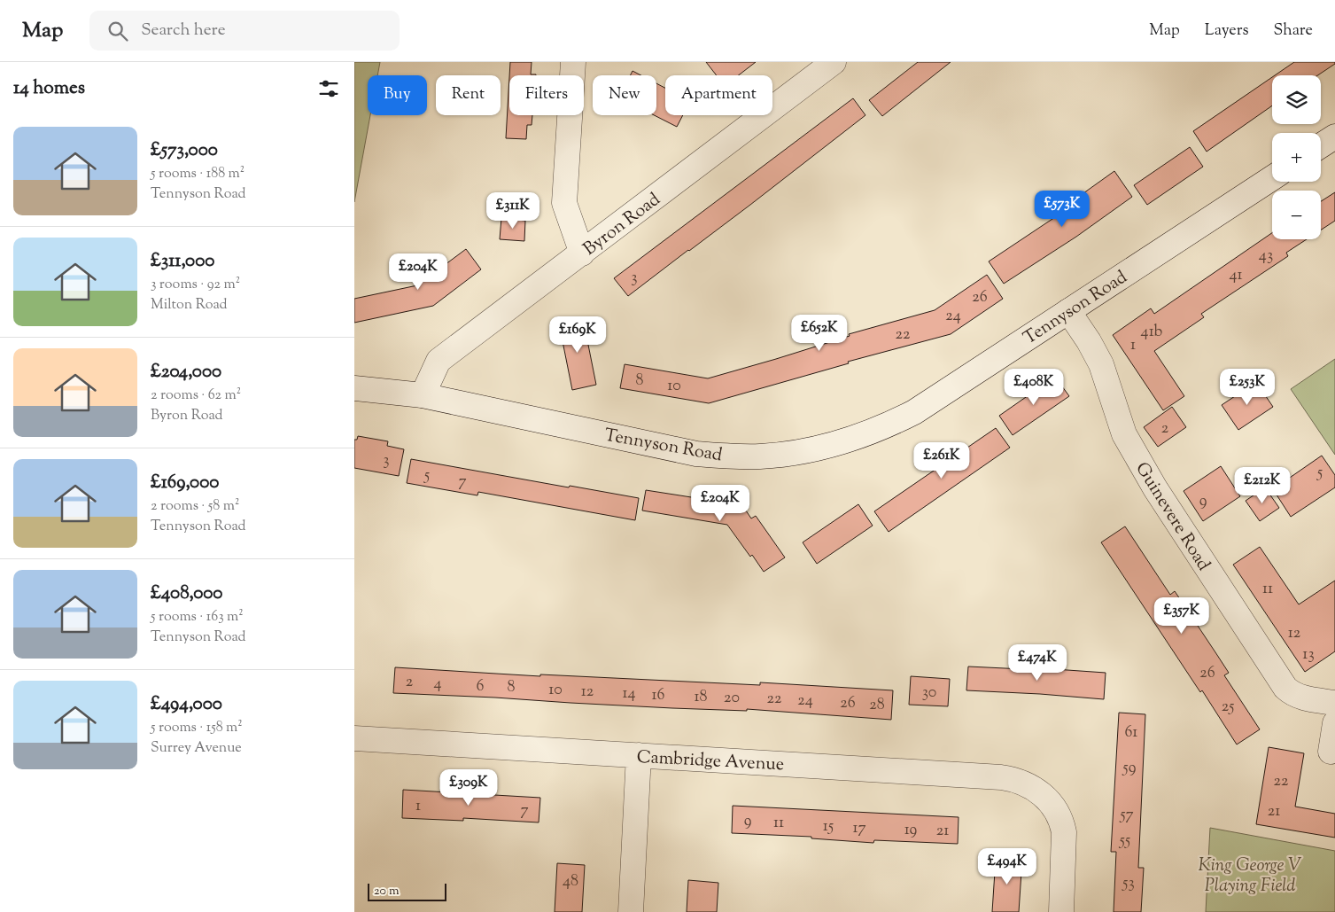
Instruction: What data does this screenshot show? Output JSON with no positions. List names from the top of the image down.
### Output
{
  "streets": {
    "street": [
      "Byron Road",
      "Tennyson Road",
      "Guinevere Road",
      "Cambridge Avenue"
    ]
  },
  "crossings": [
    ["Byron Road", "Tennyson Road"],
    ["Tennyson Road", "Guinevere Road"]
  ],
  "parks": ["King George V Playing Field"],
  "house_numbers": [
    "43",
    "41",
    "3",
    "26",
    "24",
    "41b",
    "22",
    "1",
    "8",
    "10",
    "2",
    "3",
    "5",
    "5",
    "7",
    "9",
    "11",
    "12",
    "13",
    "26",
    "2",
    "4",
    "6",
    "8",
    "10",
    "12",
    "30",
    "14",
    "16",
    "18",
    "20",
    "22",
    "24",
    "26",
    "28",
    "25",
    "61",
    "59",
    "22",
    "1",
    "7",
    "21",
    "57",
    "9",
    "11",
    "15",
    "17",
    "19",
    "21",
    "55",
    "48",
    "53"
  ],
  "scale_bar": "20 m",
  "page": {
    "header": "Map",
    "search": "Search here",
    "nav": ["Map", "Layers", "Share"],
    "heading": "14 homes",
    "map_buttons": ["+", "−"],
    "chip": [
      "Buy",
      "Rent",
      "Filters",
      "New",
      "Apartment"
    ],
    "list": [
      {
        "name": "£573,000",
        "note": "5 rooms · 188 m² · Tennyson Road"
      },
      {
        "name": "£311,000",
        "note": "3 rooms · 92 m² · Milton Road"
      },
      {
        "name": "£204,000",
        "note": "2 rooms · 62 m² · Byron Road"
      },
      {
        "name": "£169,000",
        "note": "2 rooms · 58 m² · Tennyson Road"
      },
      {
        "name": "£408,000",
        "note": "5 rooms · 163 m² · Tennyson Road"
      },
      {
        "name": "£494,000",
        "note": "5 rooms · 158 m² · Surrey Avenue"
      }
    ],
    "price": [
      "£573K",
      "£311K",
      "£204K",
      "£652K",
      "£169K",
      "£408K",
      "£253K",
      "£261K",
      "£212K",
      "£204K",
      "£357K",
      "£474K",
      "£309K",
      "£494K"
    ],
    "scale": "20 m"
  }
}
